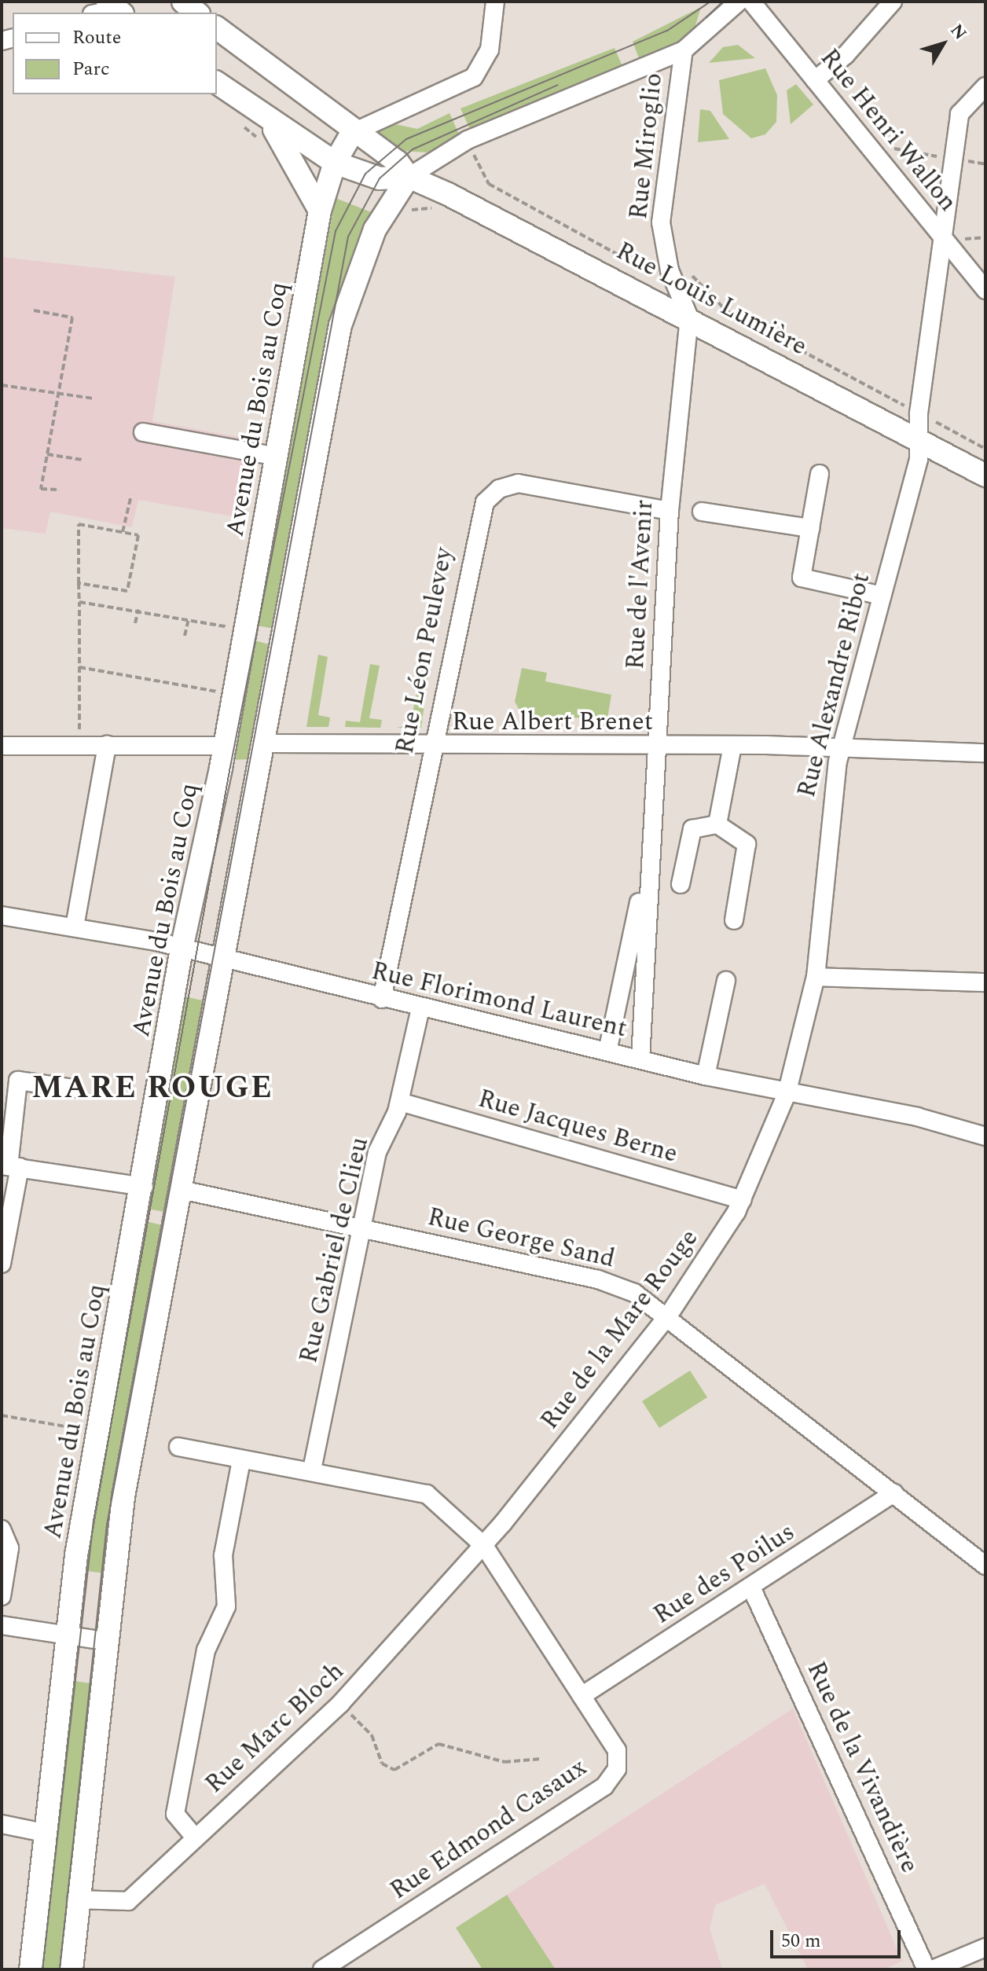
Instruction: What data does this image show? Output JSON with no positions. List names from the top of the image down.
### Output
{
  "streets": {
    "main road": ["Rue Louis Lumière", "Avenue du Bois au Coq"],
    "street": [
      "Rue Henri Wallon",
      "Rue Miroglio",
      "Rue de l'Avenir",
      "Rue Léon Peulevey",
      "Rue Alexandre Ribot",
      "Rue Albert Brenet",
      "Rue Florimond Laurent",
      "Rue Jacques Berne",
      "Rue George Sand",
      "Rue Gabriel de Clieu",
      "Rue de la Mare Rouge",
      "Rue des Poilus",
      "Rue Marc Bloch",
      "Rue de la Vivandière",
      "Rue Edmond Casaux"
    ]
  },
  "crossings": [
    ["Rue Henri Wallon", "Rue Alexandre Ribot"],
    ["Rue Miroglio", "Rue Louis Lumière"],
    ["Rue Miroglio", "Rue de l'Avenir"],
    ["Rue Louis Lumière", "Rue de l'Avenir"],
    ["Rue Louis Lumière", "Rue Alexandre Ribot"],
    ["Avenue du Bois au Coq", "Rue Florimond Laurent"],
    ["Rue de l'Avenir", "Rue Léon Peulevey"],
    ["Rue de l'Avenir", "Rue Albert Brenet"],
    ["Rue de l'Avenir", "Rue Florimond Laurent"],
    ["Rue Léon Peulevey", "Rue Albert Brenet"],
    ["Rue Léon Peulevey", "Rue Florimond Laurent"],
    ["Rue Alexandre Ribot", "Rue Albert Brenet"],
    ["Rue Alexandre Ribot", "Rue Florimond Laurent"],
    ["Rue Alexandre Ribot", "Rue de la Mare Rouge"],
    ["Rue Florimond Laurent", "Rue Gabriel de Clieu"],
    ["Rue Florimond Laurent", "Rue de la Mare Rouge"],
    ["Rue Jacques Berne", "Rue Gabriel de Clieu"],
    ["Rue Jacques Berne", "Rue de la Mare Rouge"],
    ["Rue George Sand", "Rue Gabriel de Clieu"],
    ["Rue George Sand", "Rue de la Mare Rouge"],
    ["Rue George Sand", "Rue des Poilus"],
    ["Rue de la Mare Rouge", "Rue Marc Bloch"],
    ["Rue de la Mare Rouge", "Rue Edmond Casaux"],
    ["Rue des Poilus", "Rue de la Vivandière"],
    ["Rue des Poilus", "Rue Edmond Casaux"],
    ["Rue Marc Bloch", "Rue Edmond Casaux"]
  ],
  "districts": ["MARE ROUGE"],
  "legend": ["Route", "Parc"],
  "scale_bar": "50 m",
  "north": "top right"
}
